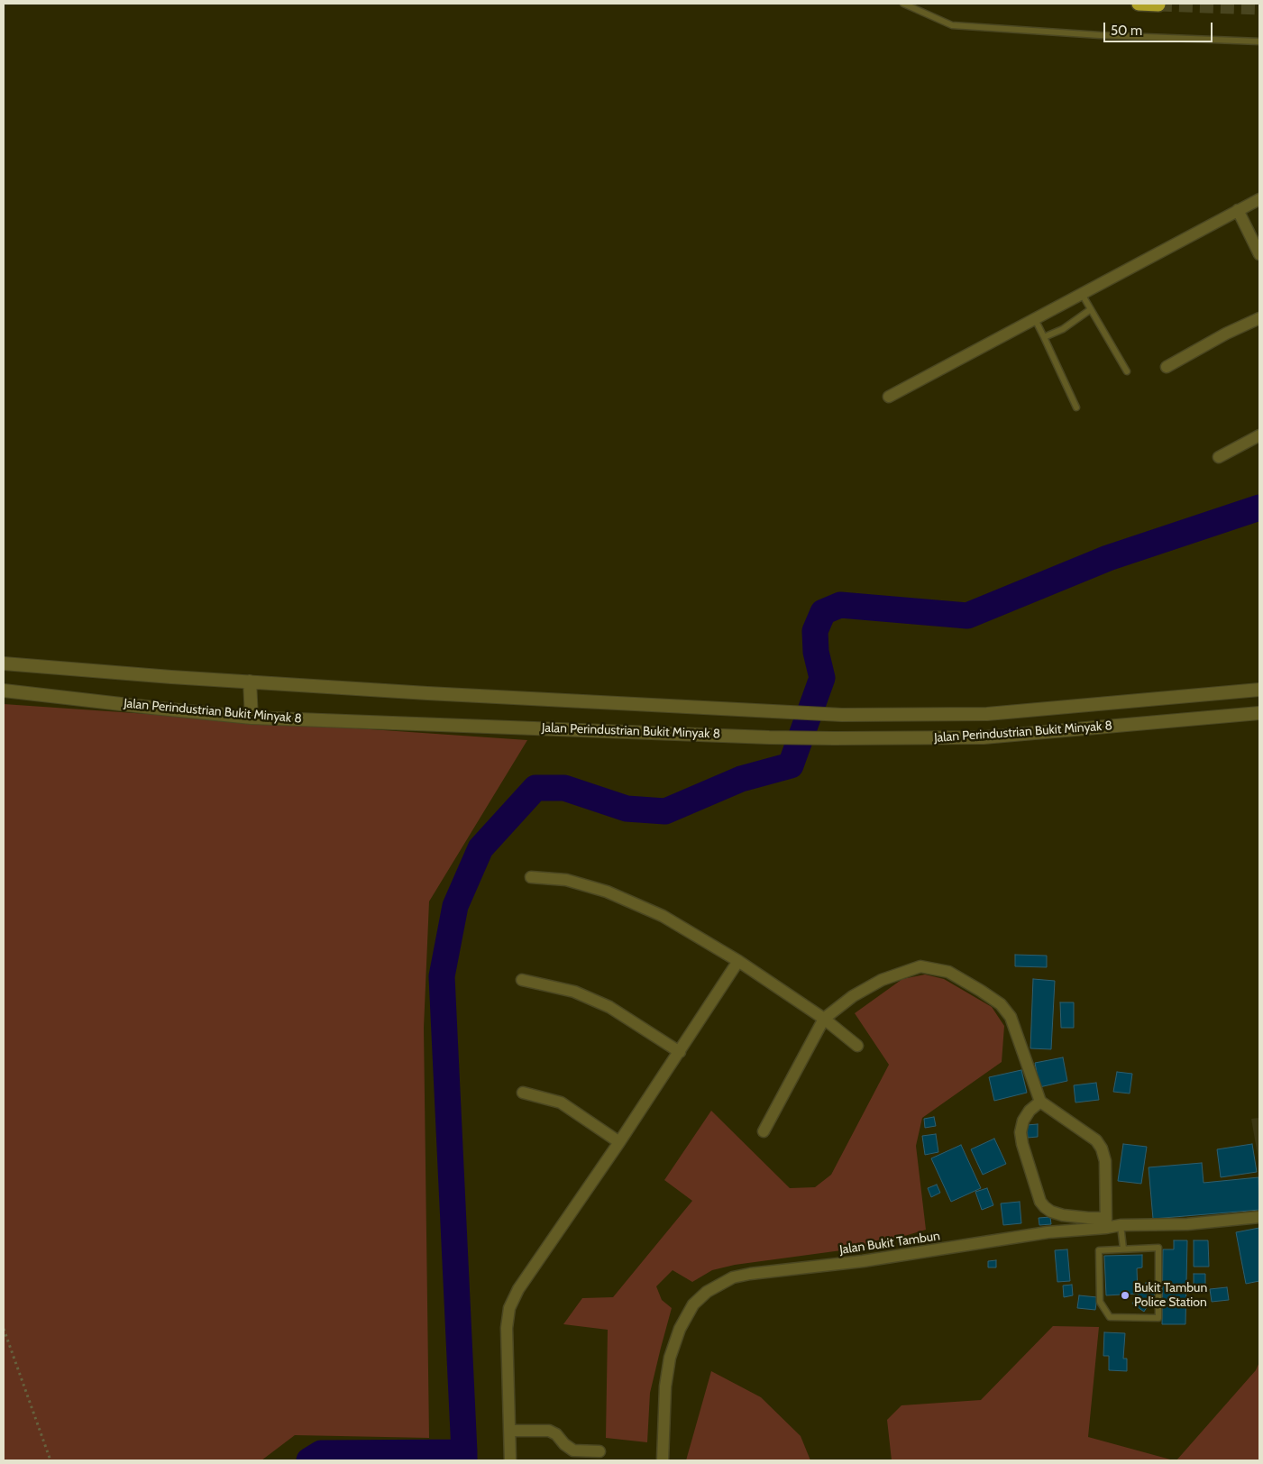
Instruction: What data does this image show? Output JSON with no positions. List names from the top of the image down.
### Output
{
  "streets": {
    "street": ["Jalan Perindustrian Bukit Minyak 8", "Jalan Bukit Tambun"]
  },
  "places": ["Bukit Tambun Police Station"],
  "scale_bar": "50 m"
}
